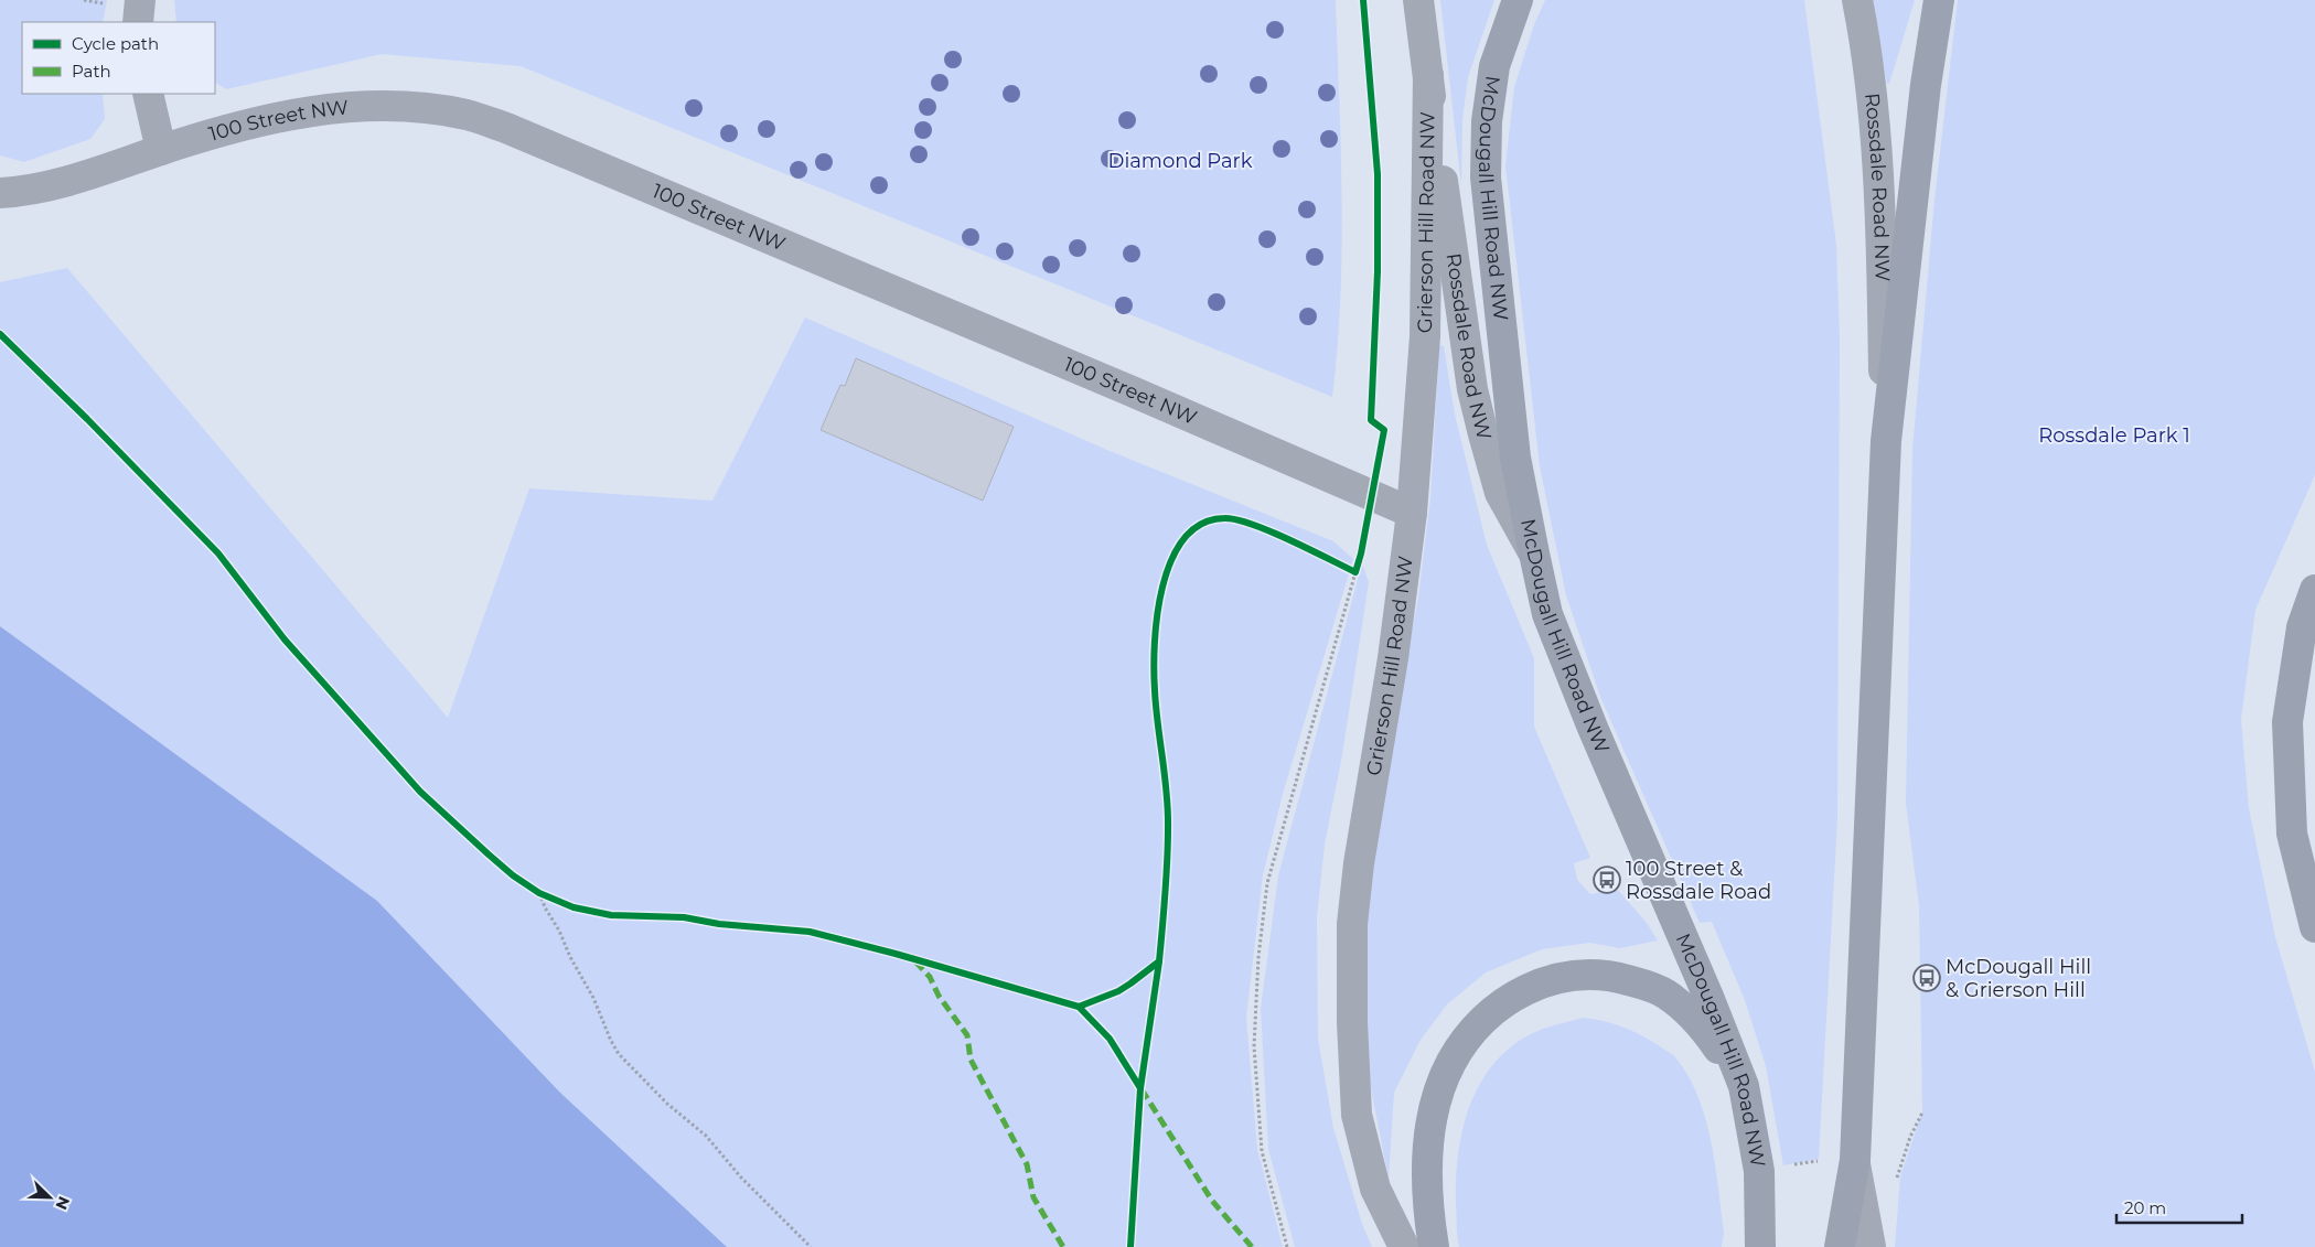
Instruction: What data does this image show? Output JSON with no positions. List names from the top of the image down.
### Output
{
  "streets": {
    "main road": ["McDougall Hill Road NW"],
    "street": ["100 Street NW", "Rossdale Road NW", "Grierson Hill Road NW"]
  },
  "crossings": [
    ["100 Street NW", "Grierson Hill Road NW"],
    ["Rossdale Road NW", "McDougall Hill Road NW"],
    ["Rossdale Road NW", "Grierson Hill Road NW"]
  ],
  "parks": ["Diamond Park", "Rossdale Park 1"],
  "places": {
    "bus stop": ["100 Street & Rossdale Road", "McDougall Hill & Grierson Hill"]
  },
  "legend": ["Cycle path", "Path"],
  "scale_bar": "20 m",
  "north": "bottom right"
}
